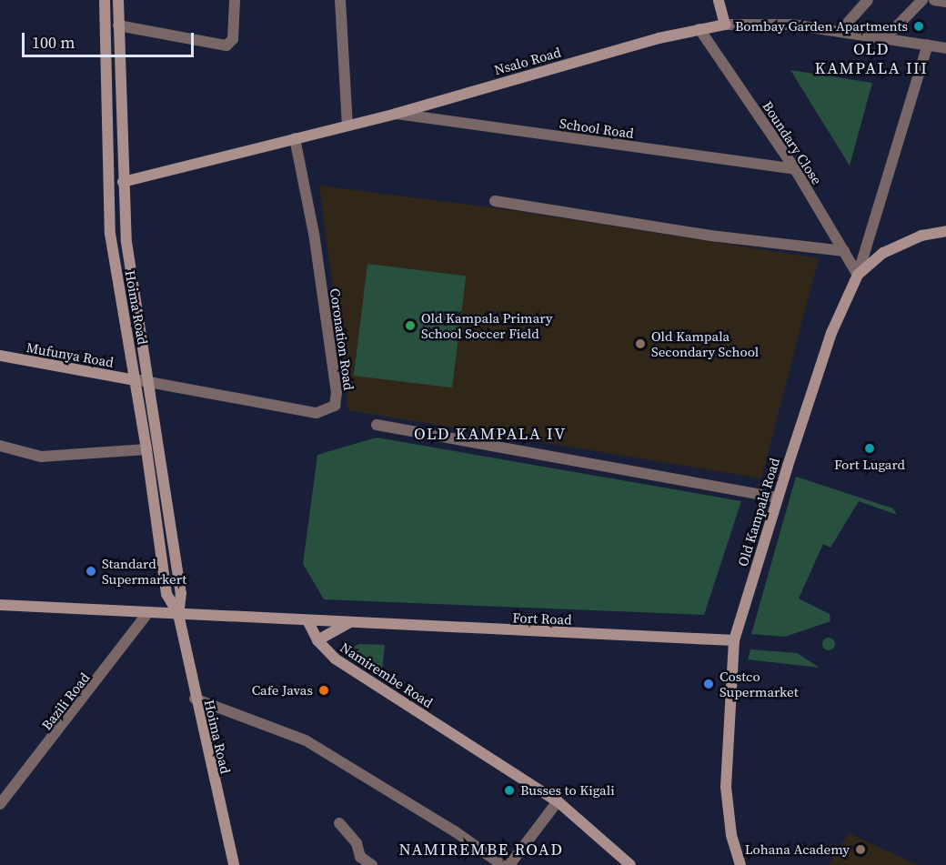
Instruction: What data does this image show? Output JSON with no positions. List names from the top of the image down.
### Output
{
  "streets": {
    "main road": [
      "Nsalo Road",
      "Hoima Road",
      "Mufunya Road",
      "Old Kampala Road",
      "Fort Road",
      "Namirembe Road"
    ],
    "street": [
      "School Road",
      "Boundary Close",
      "Coronation Road",
      "Bazili Road"
    ]
  },
  "crossings": [
    ["Nsalo Road", "School Road"],
    ["Nsalo Road", "Boundary Close"],
    ["Nsalo Road", "Hoima Road"],
    ["Nsalo Road", "Coronation Road"],
    ["School Road", "Boundary Close"],
    ["Boundary Close", "Old Kampala Road"],
    ["Hoima Road", "Coronation Road"],
    ["Hoima Road", "Mufunya Road"],
    ["Coronation Road", "Mufunya Road"],
    ["Old Kampala Road", "Fort Road"],
    ["Fort Road", "Namirembe Road"]
  ],
  "districts": ["OLD KAMPALA III", "OLD KAMPALA IV", "NAMIREMBE ROAD"],
  "places": [
    "Bombay Garden Apartments",
    "Old Kampala Primary School Soccer Field",
    "Old Kampala Secondary School",
    "Fort Lugard",
    "Standard Supermarkert",
    "Costco Supermarket",
    "Cafe Javas",
    "Busses to Kigali",
    "Lohana Academy"
  ],
  "scale_bar": "100 m"
}
